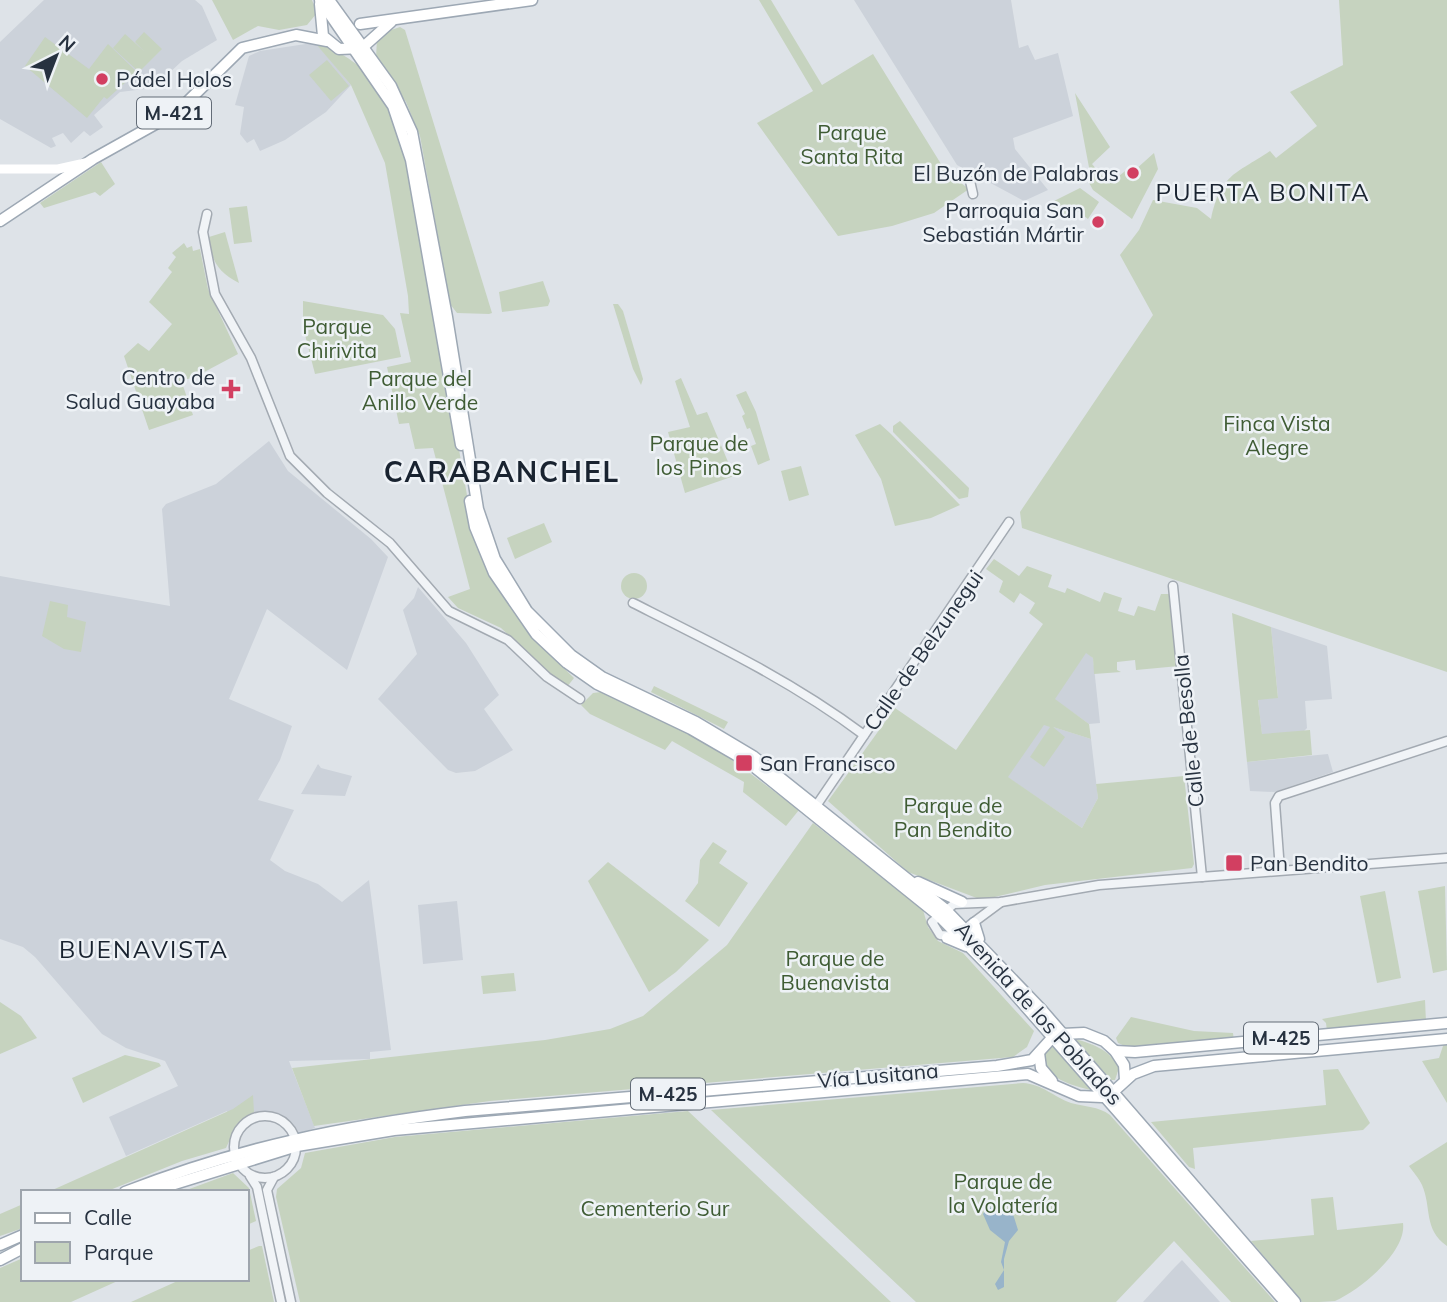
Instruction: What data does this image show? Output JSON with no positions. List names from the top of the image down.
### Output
{
  "streets": {
    "main road": [
      "M-421",
      "Avenida de los Poblados",
      "M-425",
      "Vía Lusitana"
    ],
    "street": ["Calle de Belzunegui", "Calle de Besolla"]
  },
  "crossings": [
    ["Calle de Belzunegui", "Avenida de los Poblados"],
    ["Avenida de los Poblados", "M-425"],
    ["Avenida de los Poblados", "Vía Lusitana"],
    ["M-425", "Vía Lusitana"]
  ],
  "districts": ["PUERTA BONITA", "CARABANCHEL", "BUENAVISTA"],
  "parks": [
    "Parque Santa Rita",
    "Parque Chirivita",
    "Parque del Anillo Verde",
    "Finca Vista Alegre",
    "Parque de los Pinos",
    "Parque de Pan Bendito",
    "Parque de Buenavista",
    "Parque de la Volatería",
    "Cementerio Sur"
  ],
  "places": {
    "other": ["Pádel Holos", "El Buzón de Palabras", "Parroquia San Sebastián Mártir"],
    "health": ["Centro de Salud Guayaba"],
    "transit": ["San Francisco", "Pan Bendito"]
  },
  "legend": ["Calle", "Parque"],
  "north": "top right"
}
